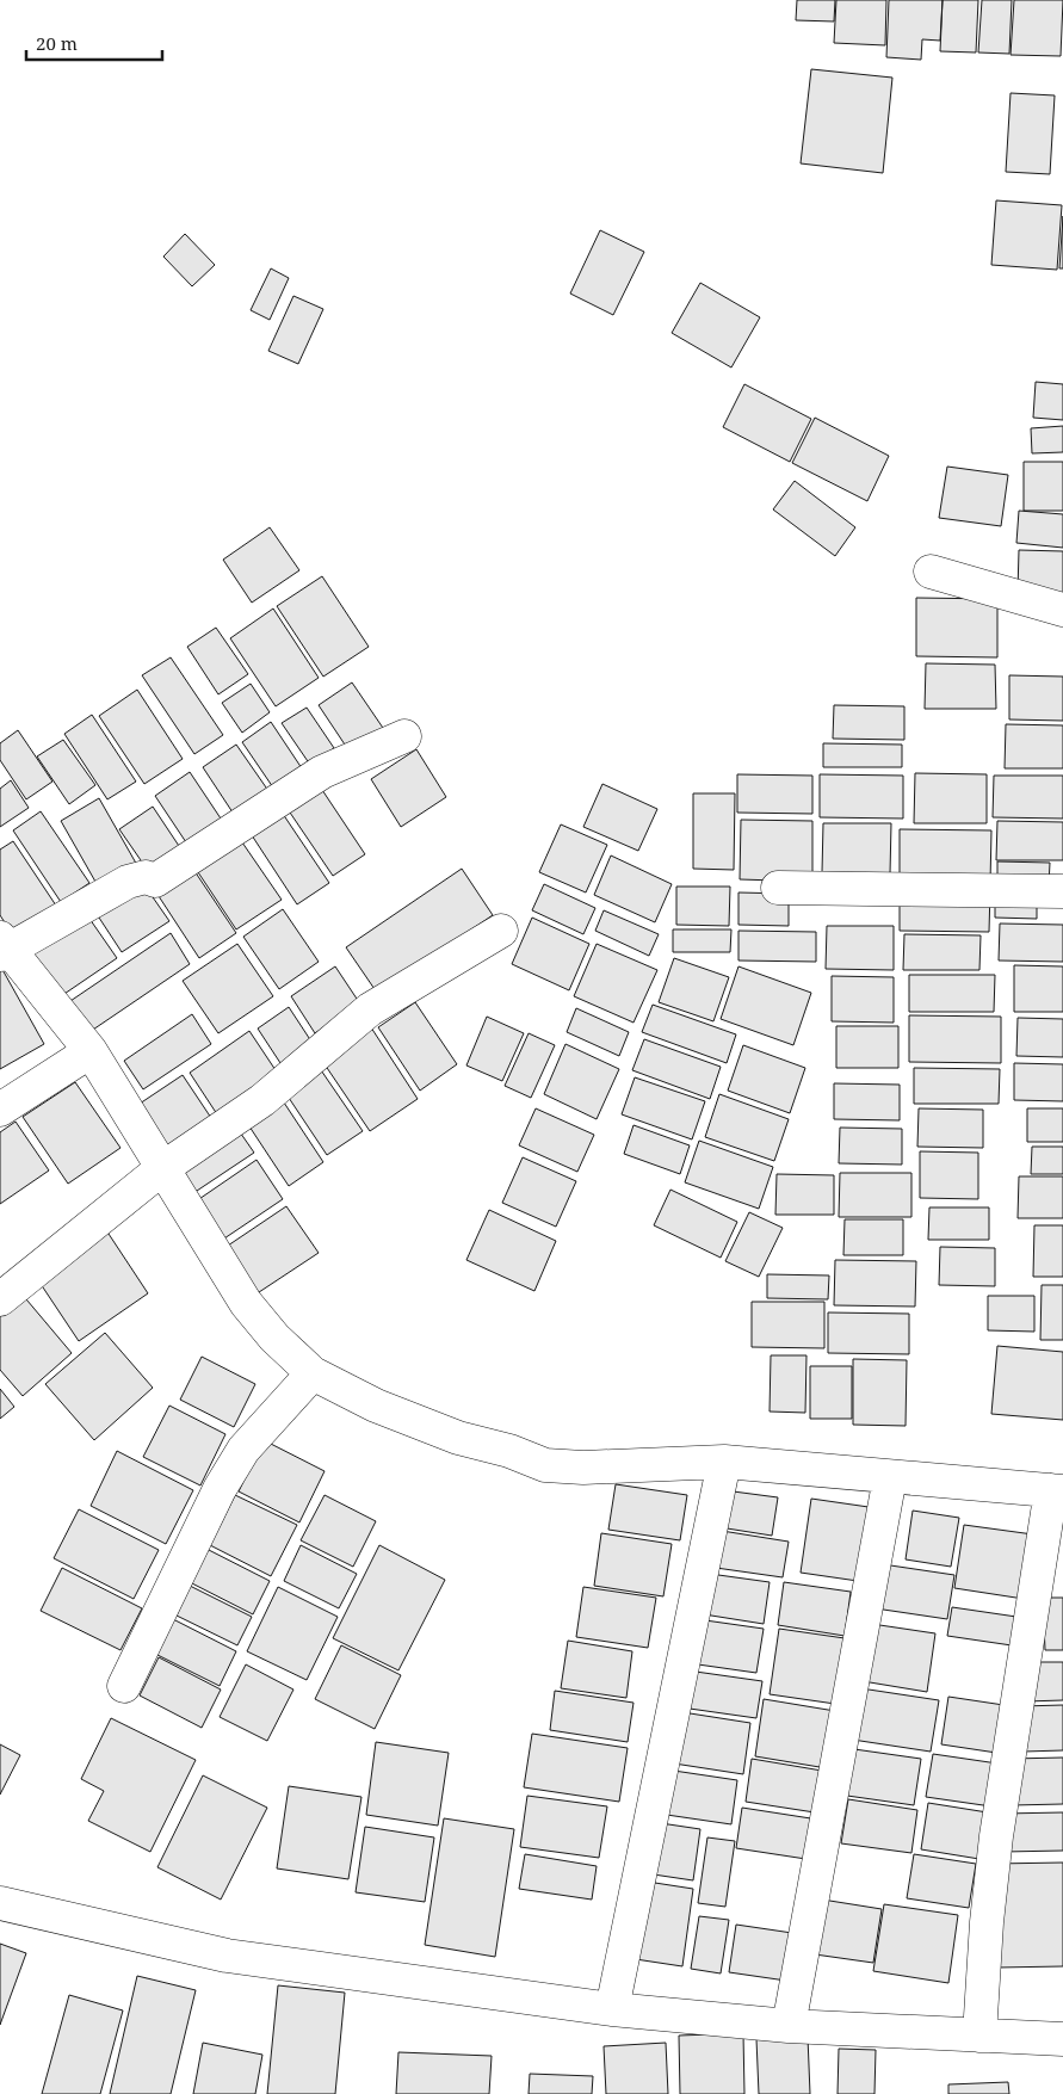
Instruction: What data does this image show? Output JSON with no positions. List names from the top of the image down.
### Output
{
  "scale_bar": "20 m"
}
